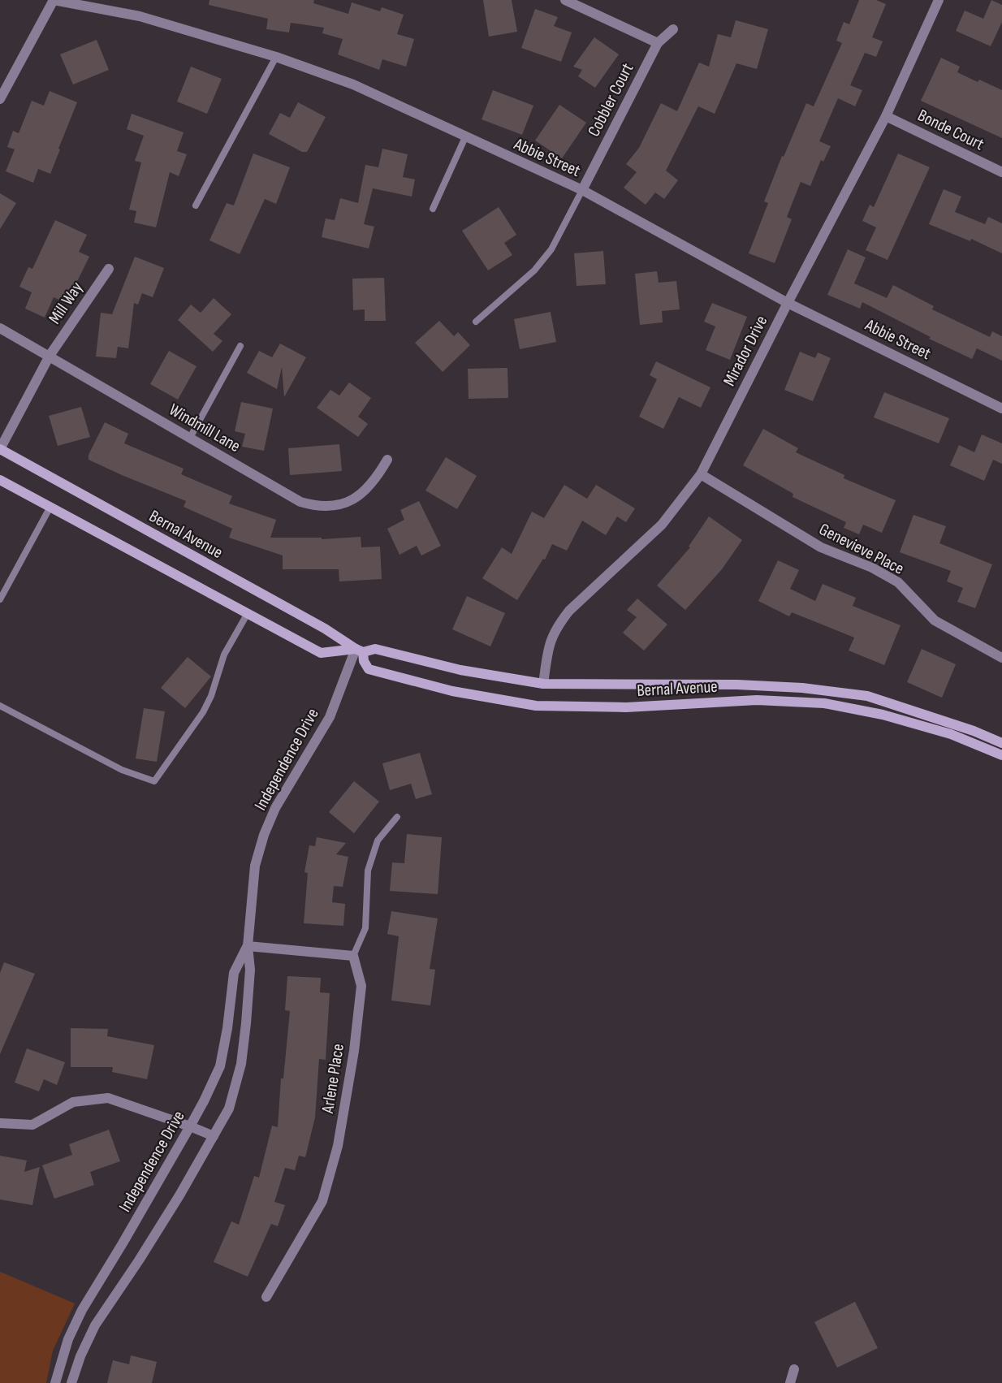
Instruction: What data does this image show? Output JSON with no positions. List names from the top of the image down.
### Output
{
  "streets": {
    "main road": ["Bernal Avenue"],
    "street": [
      "Cobbler Court",
      "Bonde Court",
      "Abbie Street",
      "Mill Way",
      "Mirador Drive",
      "Windmill Lane",
      "Genevieve Place",
      "Independence Drive",
      "Arlene Place"
    ]
  },
  "crossings": [
    ["Cobbler Court", "Abbie Street"],
    ["Bonde Court", "Mirador Drive"],
    ["Abbie Street", "Mirador Drive"],
    ["Mill Way", "Windmill Lane"],
    ["Mill Way", "Bernal Avenue"],
    ["Mirador Drive", "Bernal Avenue"],
    ["Mirador Drive", "Genevieve Place"],
    ["Bernal Avenue", "Independence Drive"]
  ]
}
